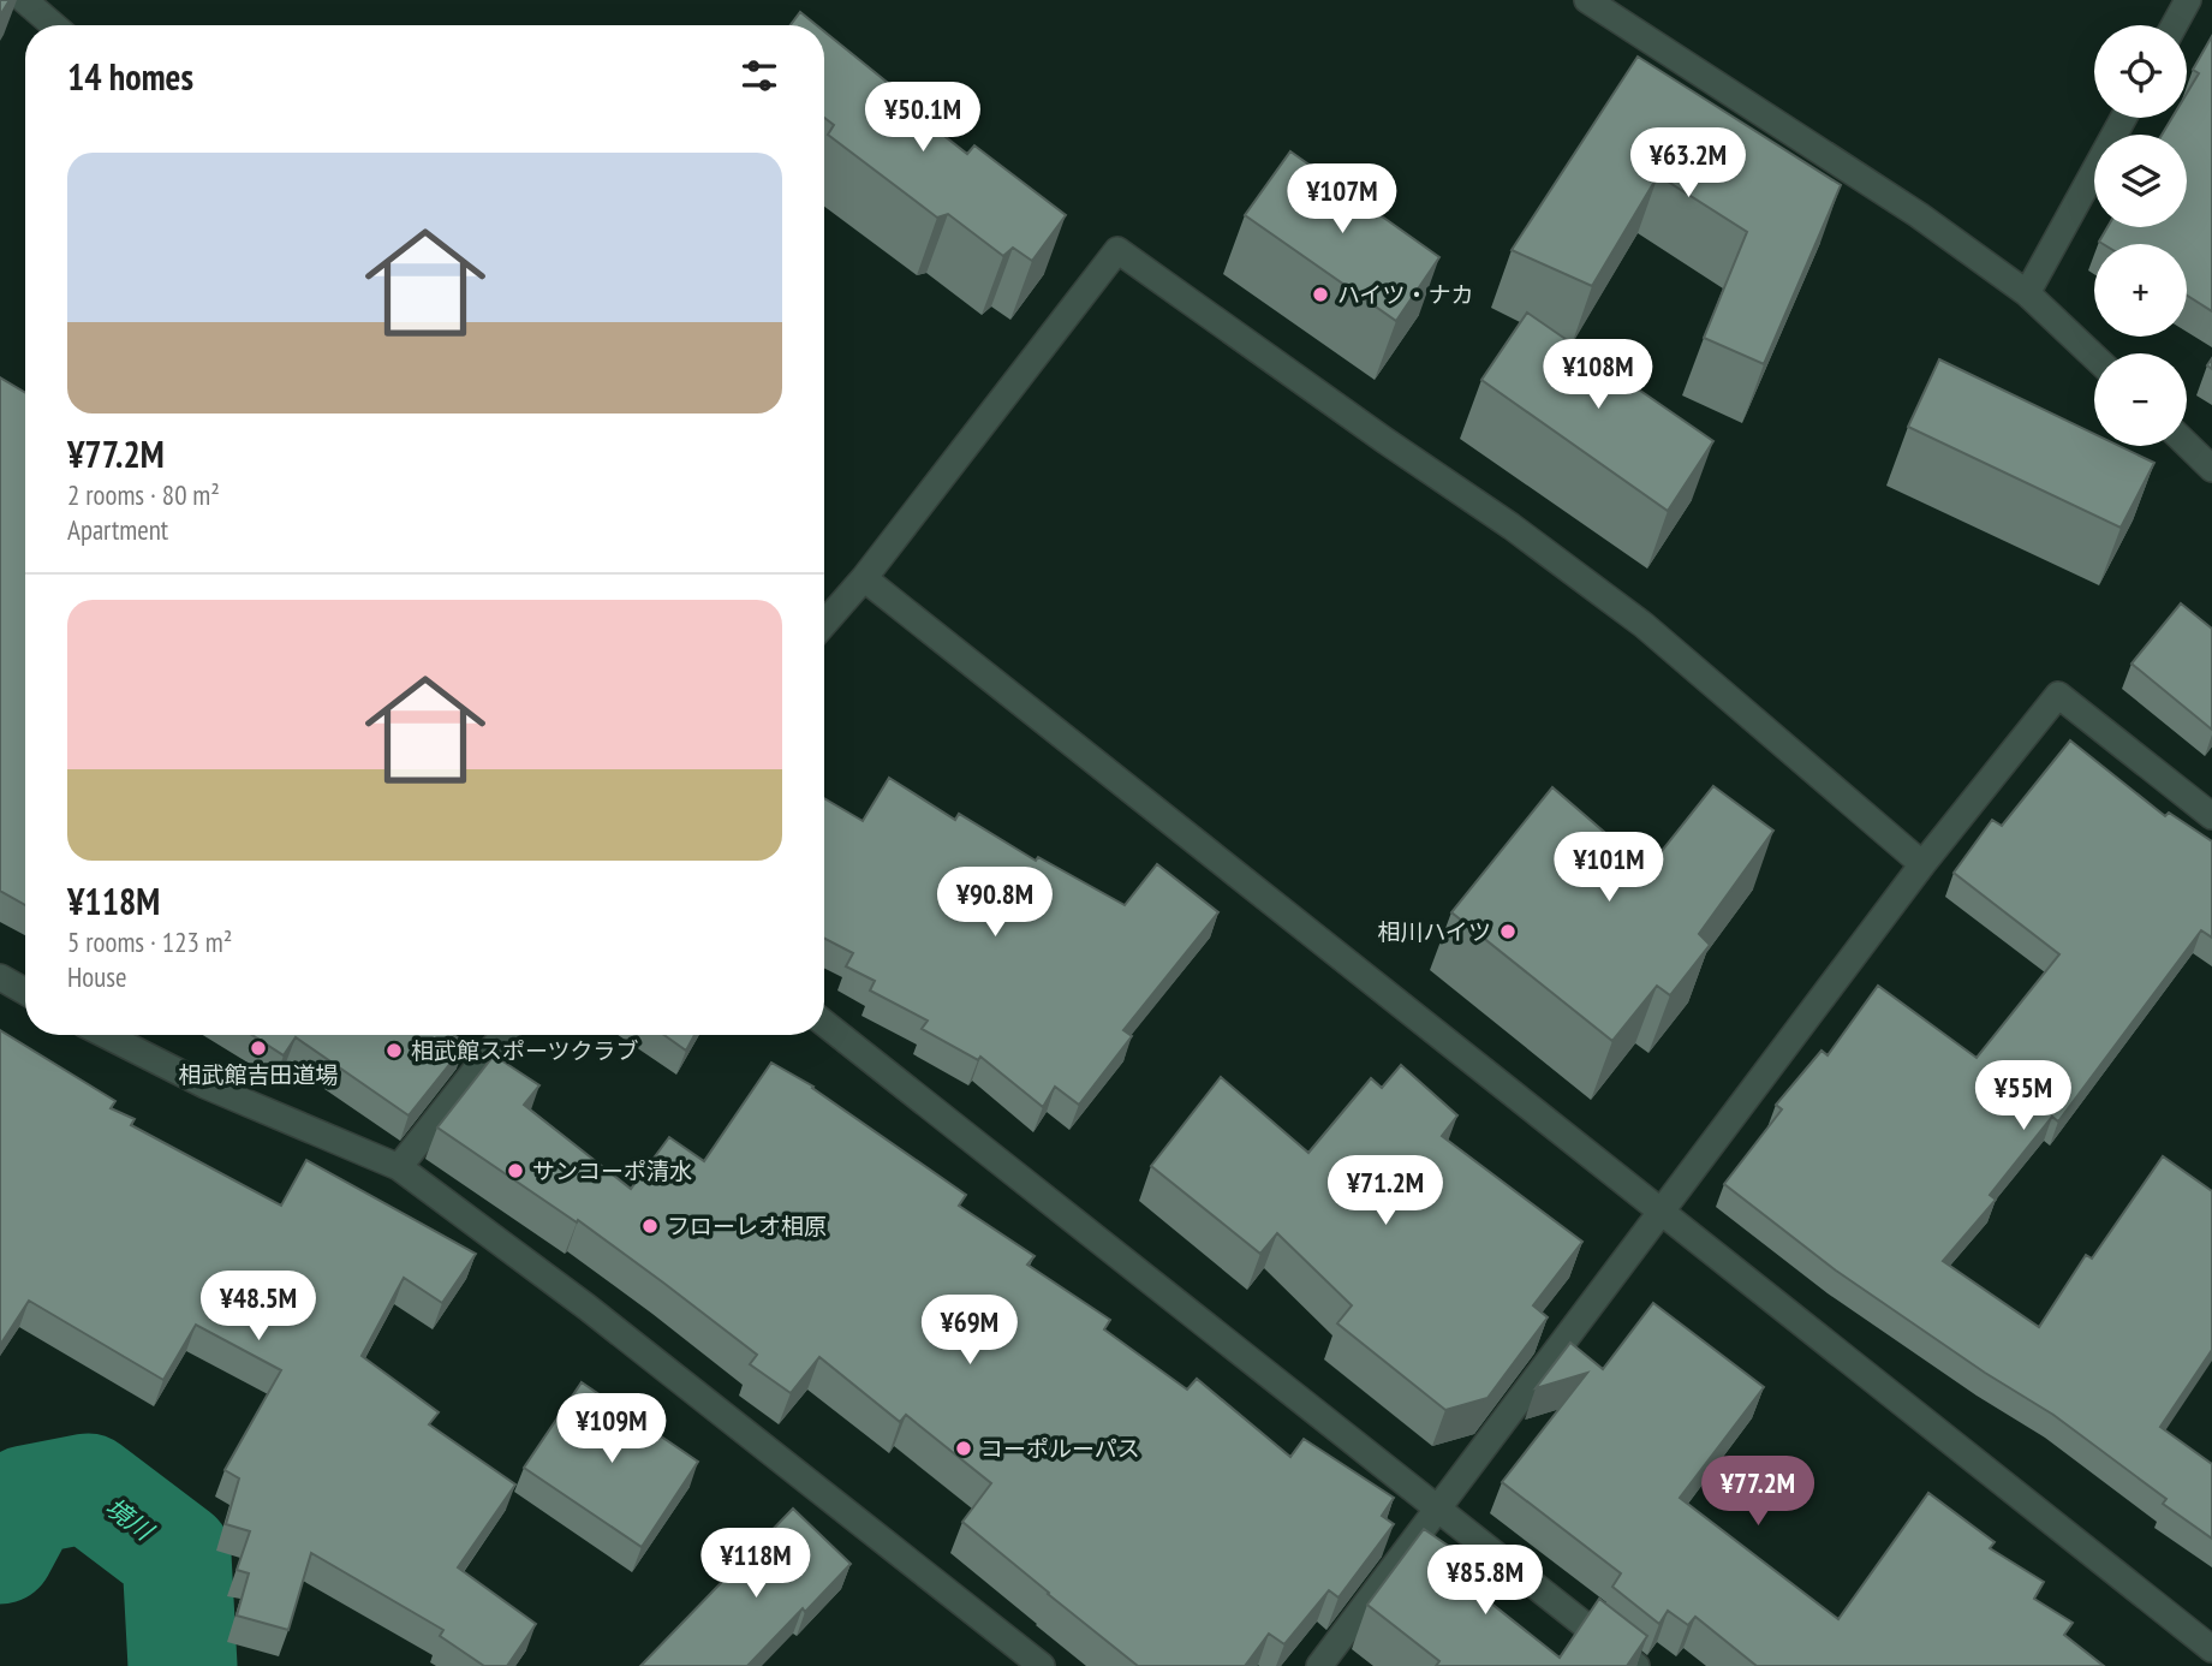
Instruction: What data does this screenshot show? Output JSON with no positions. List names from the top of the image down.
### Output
{
  "water": ["境川"],
  "places": [
    "ハイツ・ナカ",
    "相川ハイツ",
    "相武館吉田道場",
    "相武館スポーツクラブ",
    "サンコーポ清水",
    "フローレオ相原",
    "コーポルーパス"
  ],
  "page": {
    "map_buttons": ["+", "−"],
    "heading": "14 homes",
    "price": [
      "¥50.1M",
      "¥63.2M",
      "¥107M",
      "¥108M",
      "¥101M",
      "¥90.8M",
      "¥55M",
      "¥71.2M",
      "¥48.5M",
      "¥69M",
      "¥109M",
      "¥77.2M",
      "¥118M",
      "¥85.8M"
    ],
    "list": [
      {
        "name": "¥77.2M",
        "note": "2 rooms · 80 m² · Apartment"
      },
      {
        "name": "¥118M",
        "note": "5 rooms · 123 m² · House"
      }
    ]
  }
}
